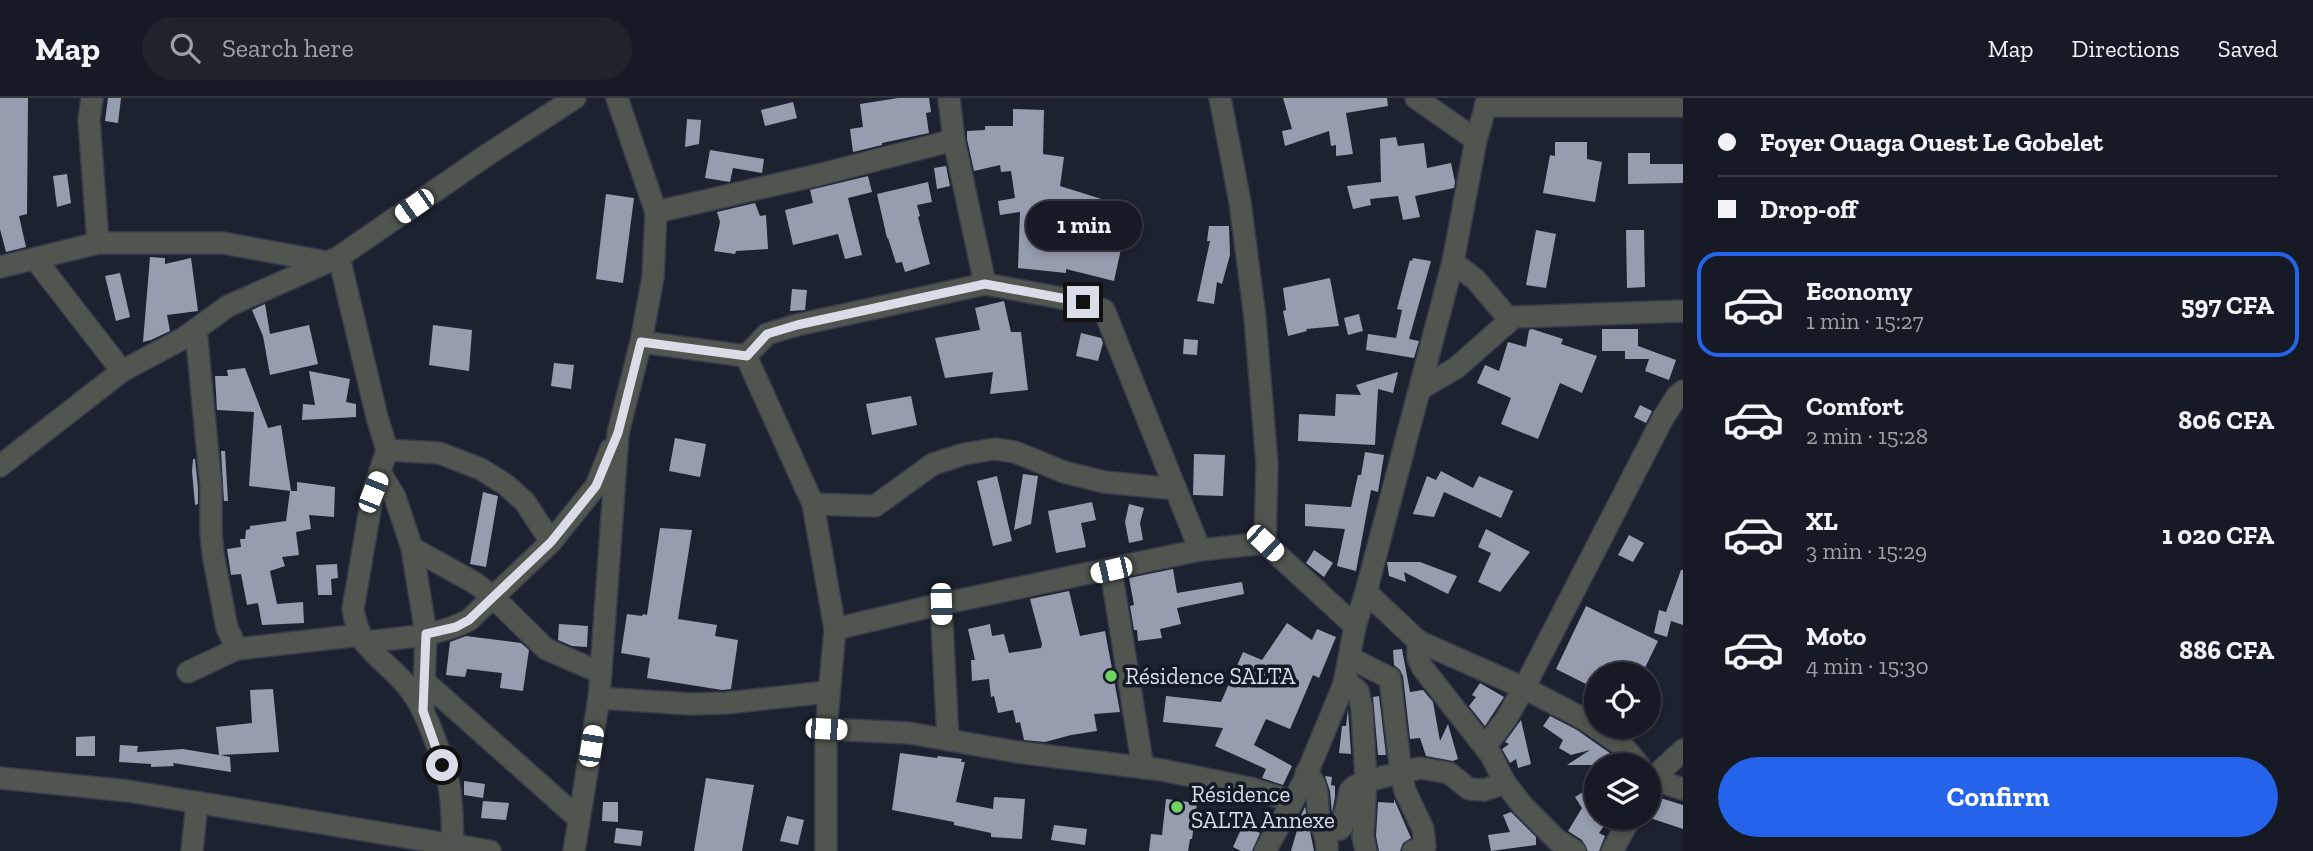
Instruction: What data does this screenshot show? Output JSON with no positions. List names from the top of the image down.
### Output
{
  "places": ["Résidence SALTA", "Résidence SALTA Annexe"],
  "page": {
    "header": "Map",
    "search": "Search here",
    "nav": ["Map", "Directions", "Saved"],
    "banner": ["Foyer Ouaga Ouest Le Gobelet", "Drop-off"],
    "bubble": "1 min",
    "list": [
      {
        "name": "Economy",
        "note": "1 min · 15:27",
        "value": "597 CFA"
      },
      {
        "name": "Comfort",
        "note": "2 min · 15:28",
        "value": "806 CFA"
      },
      {
        "name": "XL",
        "note": "3 min · 15:29",
        "value": "1 020 CFA"
      },
      {
        "name": "Moto",
        "note": "4 min · 15:30",
        "value": "886 CFA"
      }
    ],
    "buttons": "Confirm"
  }
}
